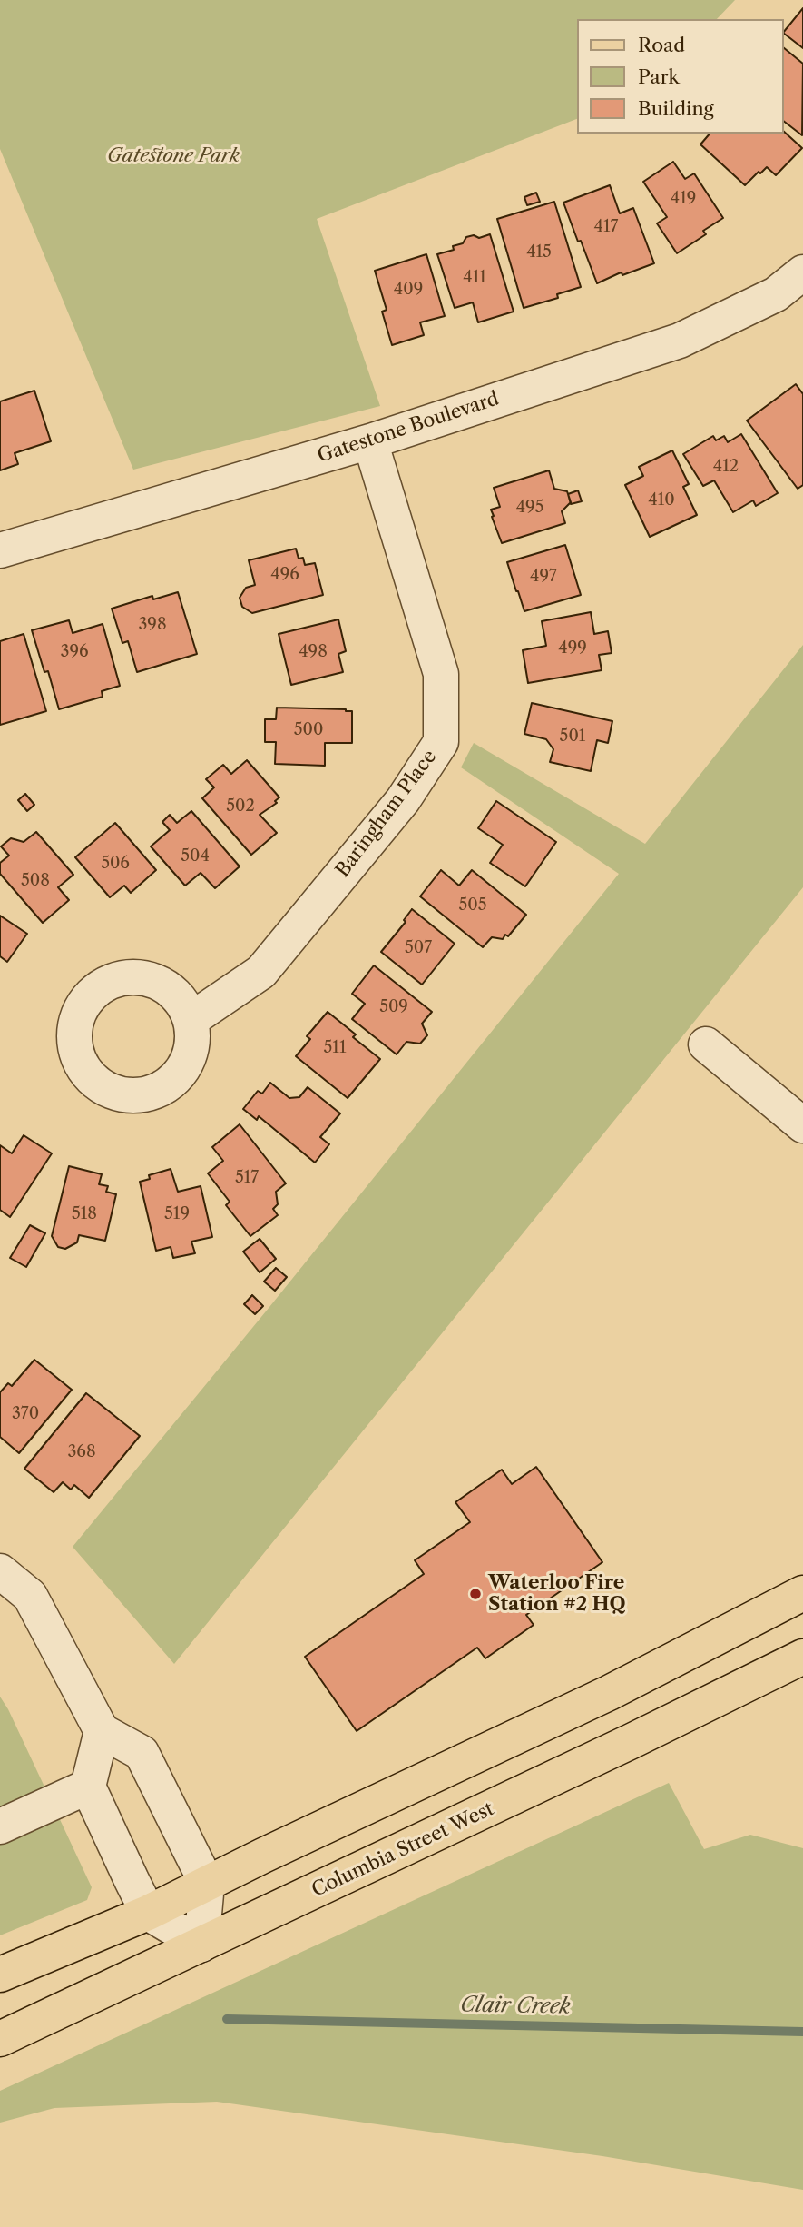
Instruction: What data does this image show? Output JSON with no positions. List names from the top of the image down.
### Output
{
  "streets": {
    "main road": ["Columbia Street West"],
    "street": ["Gatestone Boulevard", "Baringham Place"]
  },
  "crossings": [
    ["Gatestone Boulevard", "Baringham Place"]
  ],
  "water": ["Clair Creek"],
  "parks": ["Gatestone Park"],
  "places": ["Waterloo Fire Station #2 HQ"],
  "house_numbers": [
    "419",
    "417",
    "415",
    "411",
    "409",
    "412",
    "410",
    "495",
    "496",
    "497",
    "398",
    "499",
    "396",
    "498",
    "500",
    "501",
    "502",
    "504",
    "506",
    "508",
    "505",
    "507",
    "509",
    "511",
    "517",
    "518",
    "519",
    "370",
    "368"
  ],
  "legend": ["Road", "Park", "Building"]
}
